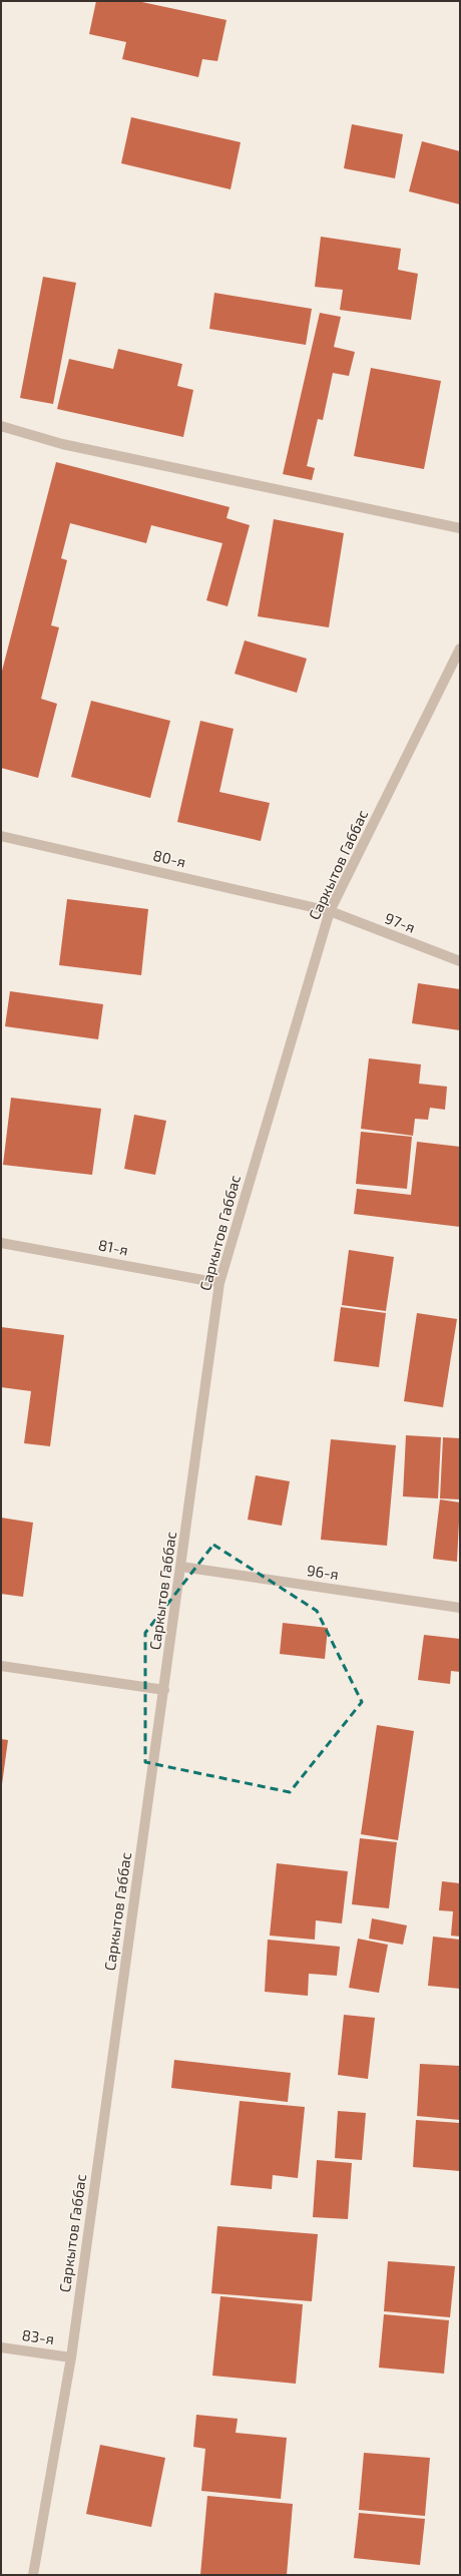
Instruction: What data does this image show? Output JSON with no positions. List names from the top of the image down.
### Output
{
  "streets": {
    "street": [
      "80-я",
      "Саркытов Габбас",
      "97-я",
      "81-я",
      "96-я",
      "83-я"
    ]
  },
  "crossings": [
    ["80-я", "Саркытов Габбас"],
    ["80-я", "97-я"],
    ["Саркытов Габбас", "97-я"],
    ["Саркытов Габбас", "81-я"],
    ["Саркытов Габбас", "96-я"],
    ["Саркытов Габбас", "83-я"]
  ]
}
